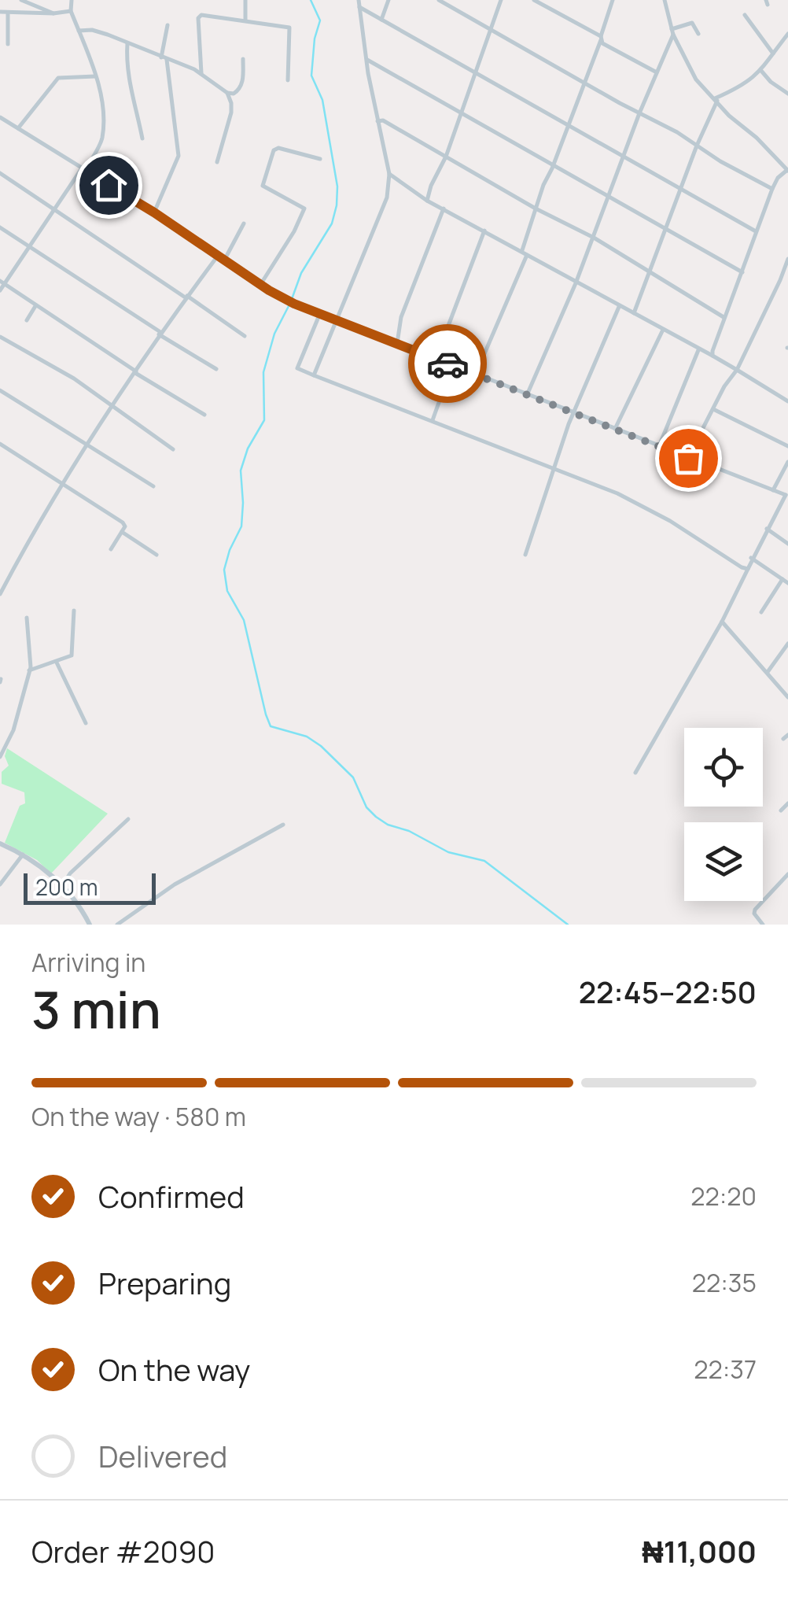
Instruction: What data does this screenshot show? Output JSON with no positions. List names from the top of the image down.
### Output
{
  "scale_bar": "200 m",
  "page": {
    "scale": "200 m",
    "heading": ["3 min", "Arriving in", "22:45–22:50"],
    "panel": ["Order #2090", "₦11,000"],
    "bar": "On the way · 580 m",
    "list": [
      ["Confirmed", "22:20"],
      ["Preparing", "22:35"],
      ["On the way", "22:37"],
      "Delivered"
    ]
  }
}
